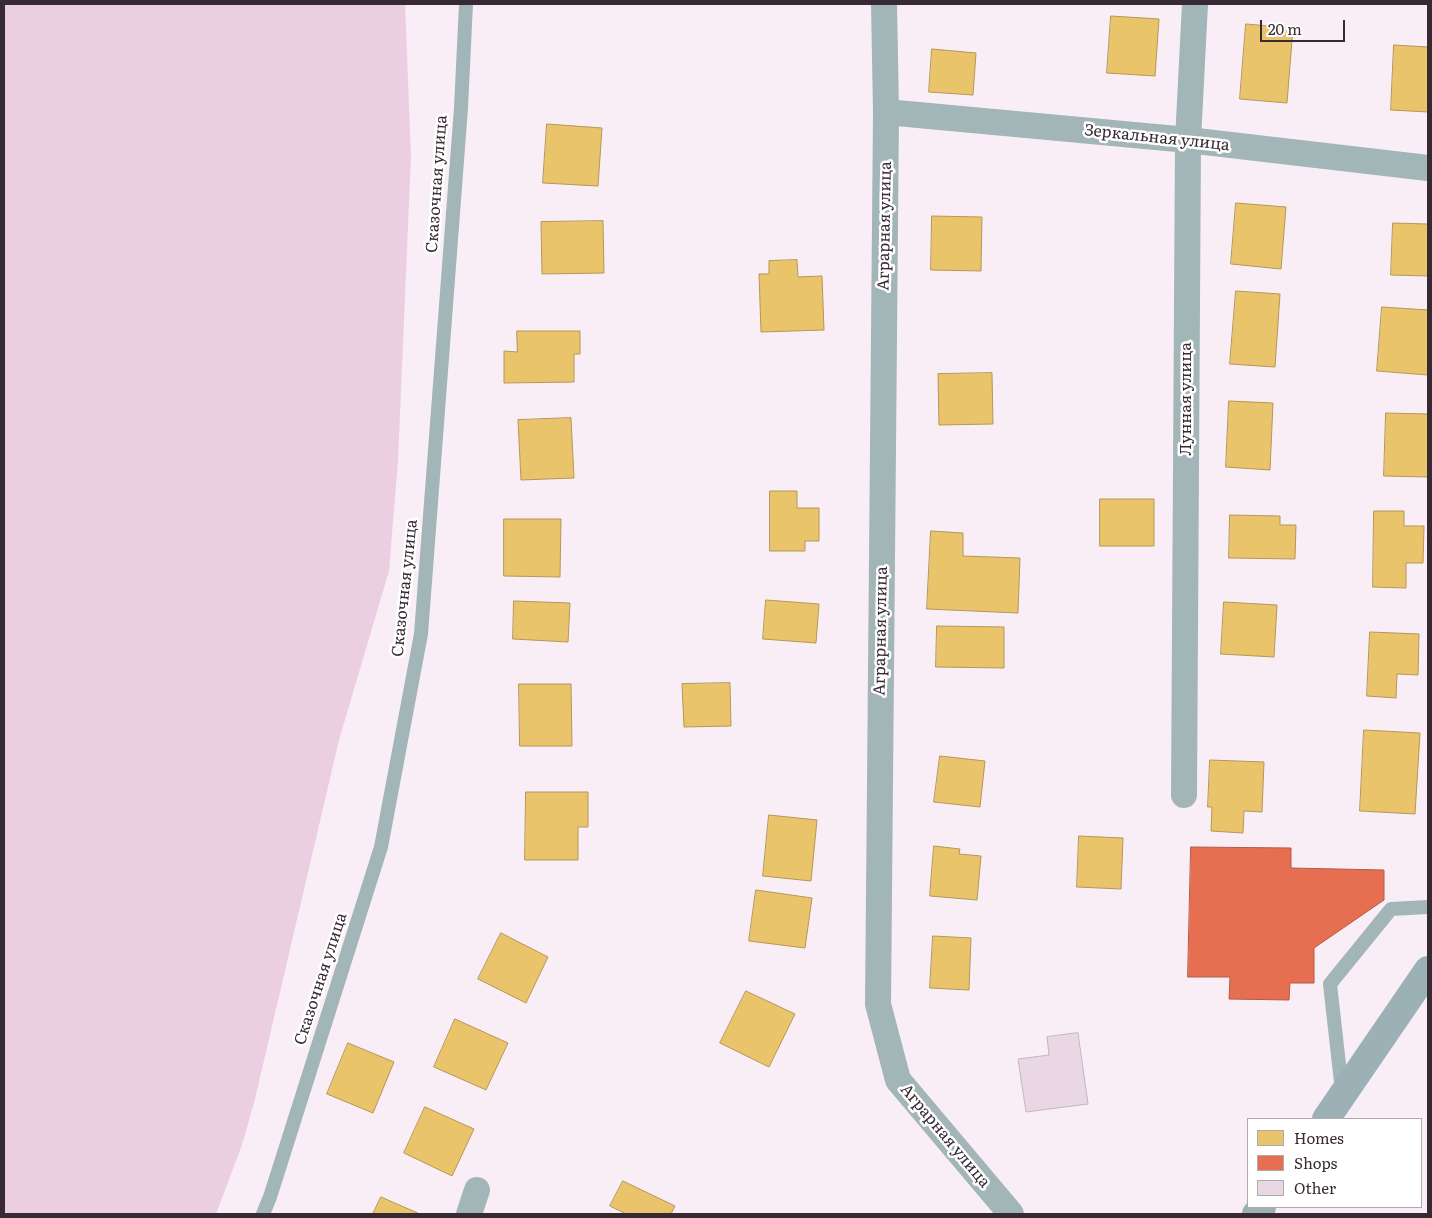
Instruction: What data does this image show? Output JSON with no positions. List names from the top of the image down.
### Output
{
  "streets": {
    "street": ["Зеркальная улица", "Аграрная улица", "Лунная улица"],
    "lane": ["Сказочная улица"]
  },
  "crossings": [
    ["Зеркальная улица", "Аграрная улица"],
    ["Зеркальная улица", "Лунная улица"]
  ],
  "legend": ["Homes", "Shops", "Other"],
  "scale_bar": "20 m"
}
